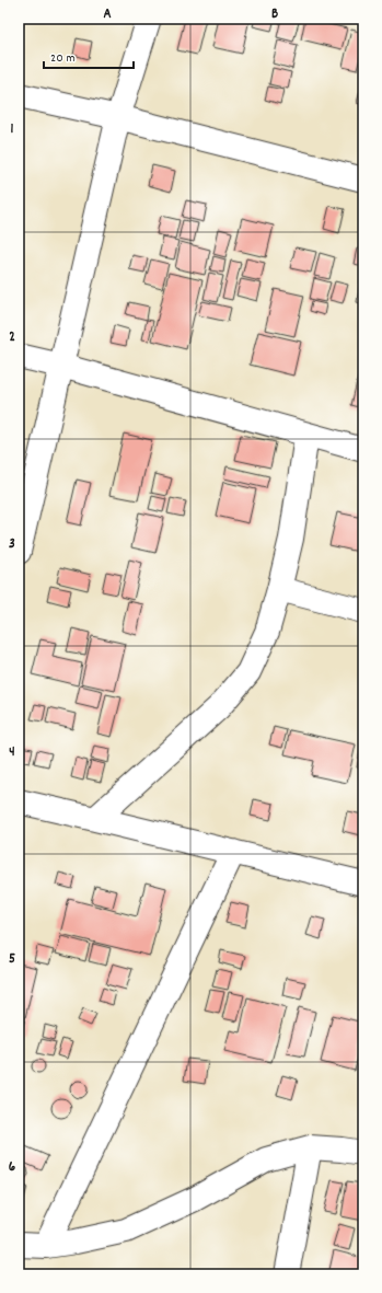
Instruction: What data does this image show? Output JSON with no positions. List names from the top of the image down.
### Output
{
  "scale_bar": "20 m",
  "grid": {
    "columns": ["A", "B"],
    "rows": [
      "1",
      "2",
      "3",
      "4",
      "5",
      "6"
    ]
  }
}
